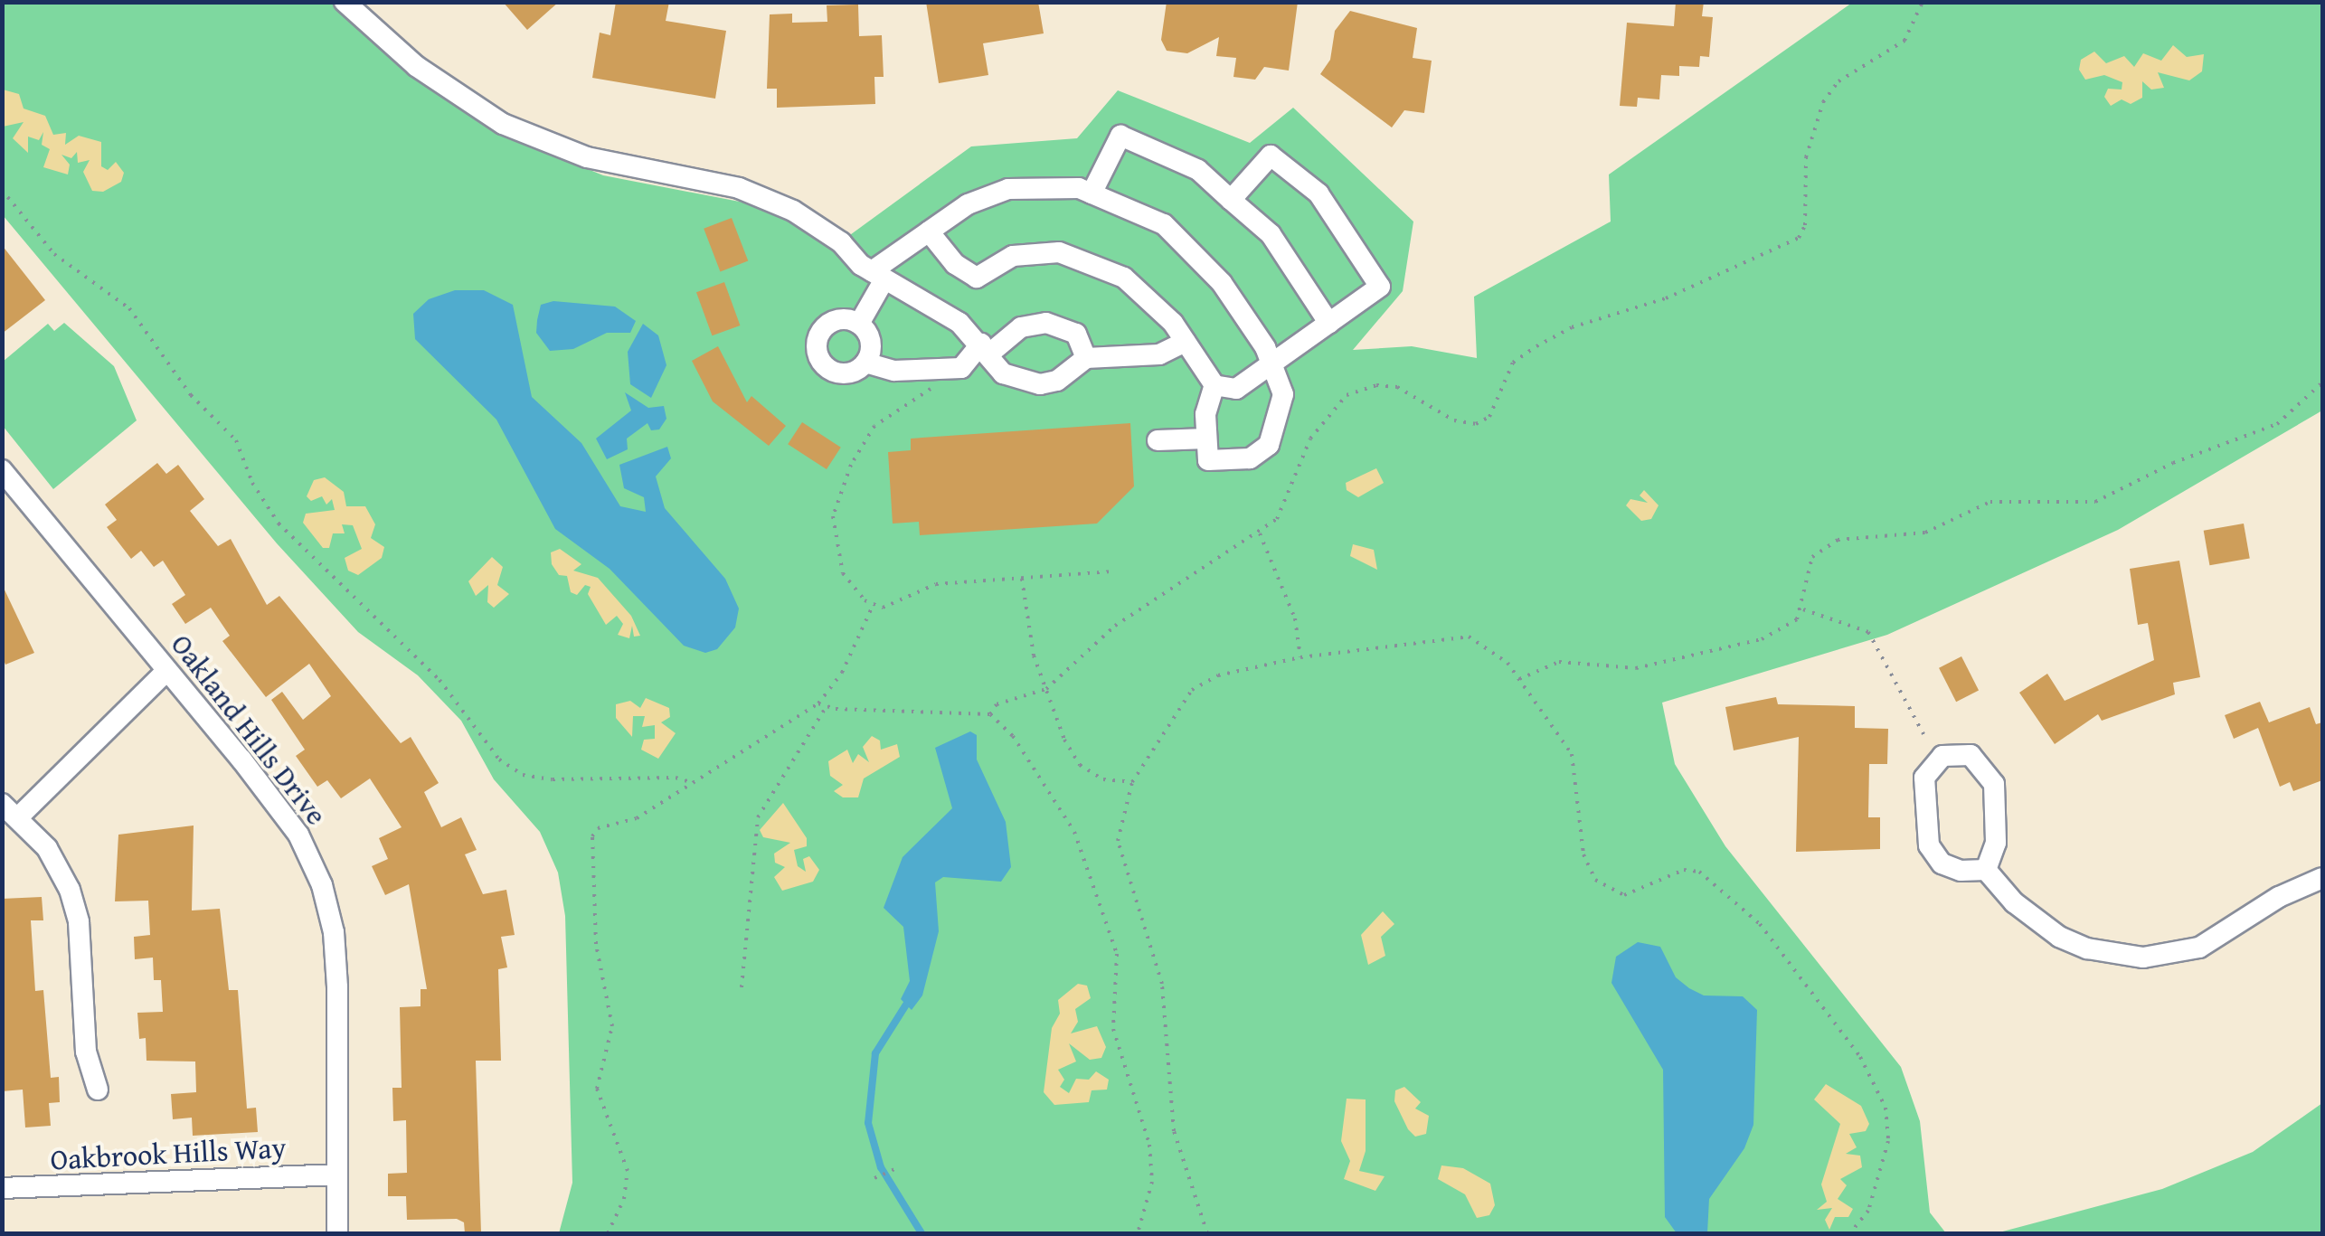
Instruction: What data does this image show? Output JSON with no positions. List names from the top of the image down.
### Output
{
  "streets": {
    "street": ["Oakland Hills Drive", "Oakbrook Hills Way"]
  },
  "crossings": [
    ["Oakland Hills Drive", "Oakbrook Hills Way"]
  ]
}
